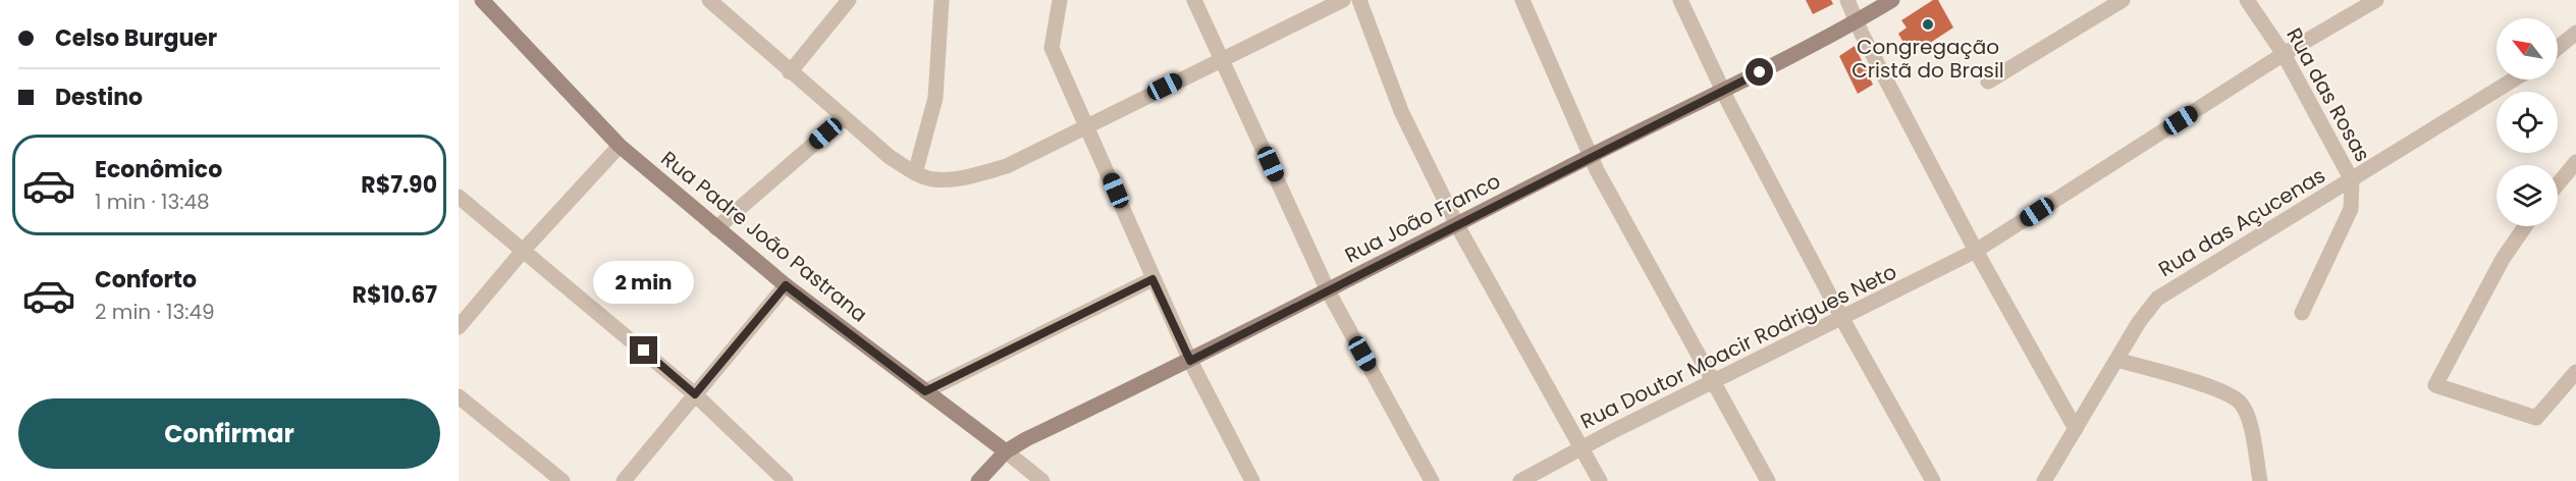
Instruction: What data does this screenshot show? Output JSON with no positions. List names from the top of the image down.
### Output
{
  "streets": {
    "street": [
      "Rua das Rosas",
      "Rua João Franco",
      "Rua das Açucenas",
      "Rua Padre João Pastrana",
      "Rua Doutor Moacir Rodrigues Neto"
    ]
  },
  "crossings": [
    ["Rua das Rosas", "Rua das Açucenas"],
    ["Rua das Rosas", "Rua Doutor Moacir Rodrigues Neto"],
    ["Rua João Franco", "Rua Padre João Pastrana"]
  ],
  "places": ["Congregação Cristã do Brasil"],
  "north": "top left",
  "page": {
    "banner": ["Celso Burguer", "Destino"],
    "list": [
      {
        "name": "Econômico",
        "note": "1 min · 13:48",
        "value": "R$7.90"
      },
      {
        "name": "Conforto",
        "note": "2 min · 13:49",
        "value": "R$10.67"
      }
    ],
    "bubble": "2 min",
    "buttons": "Confirmar"
  }
}
